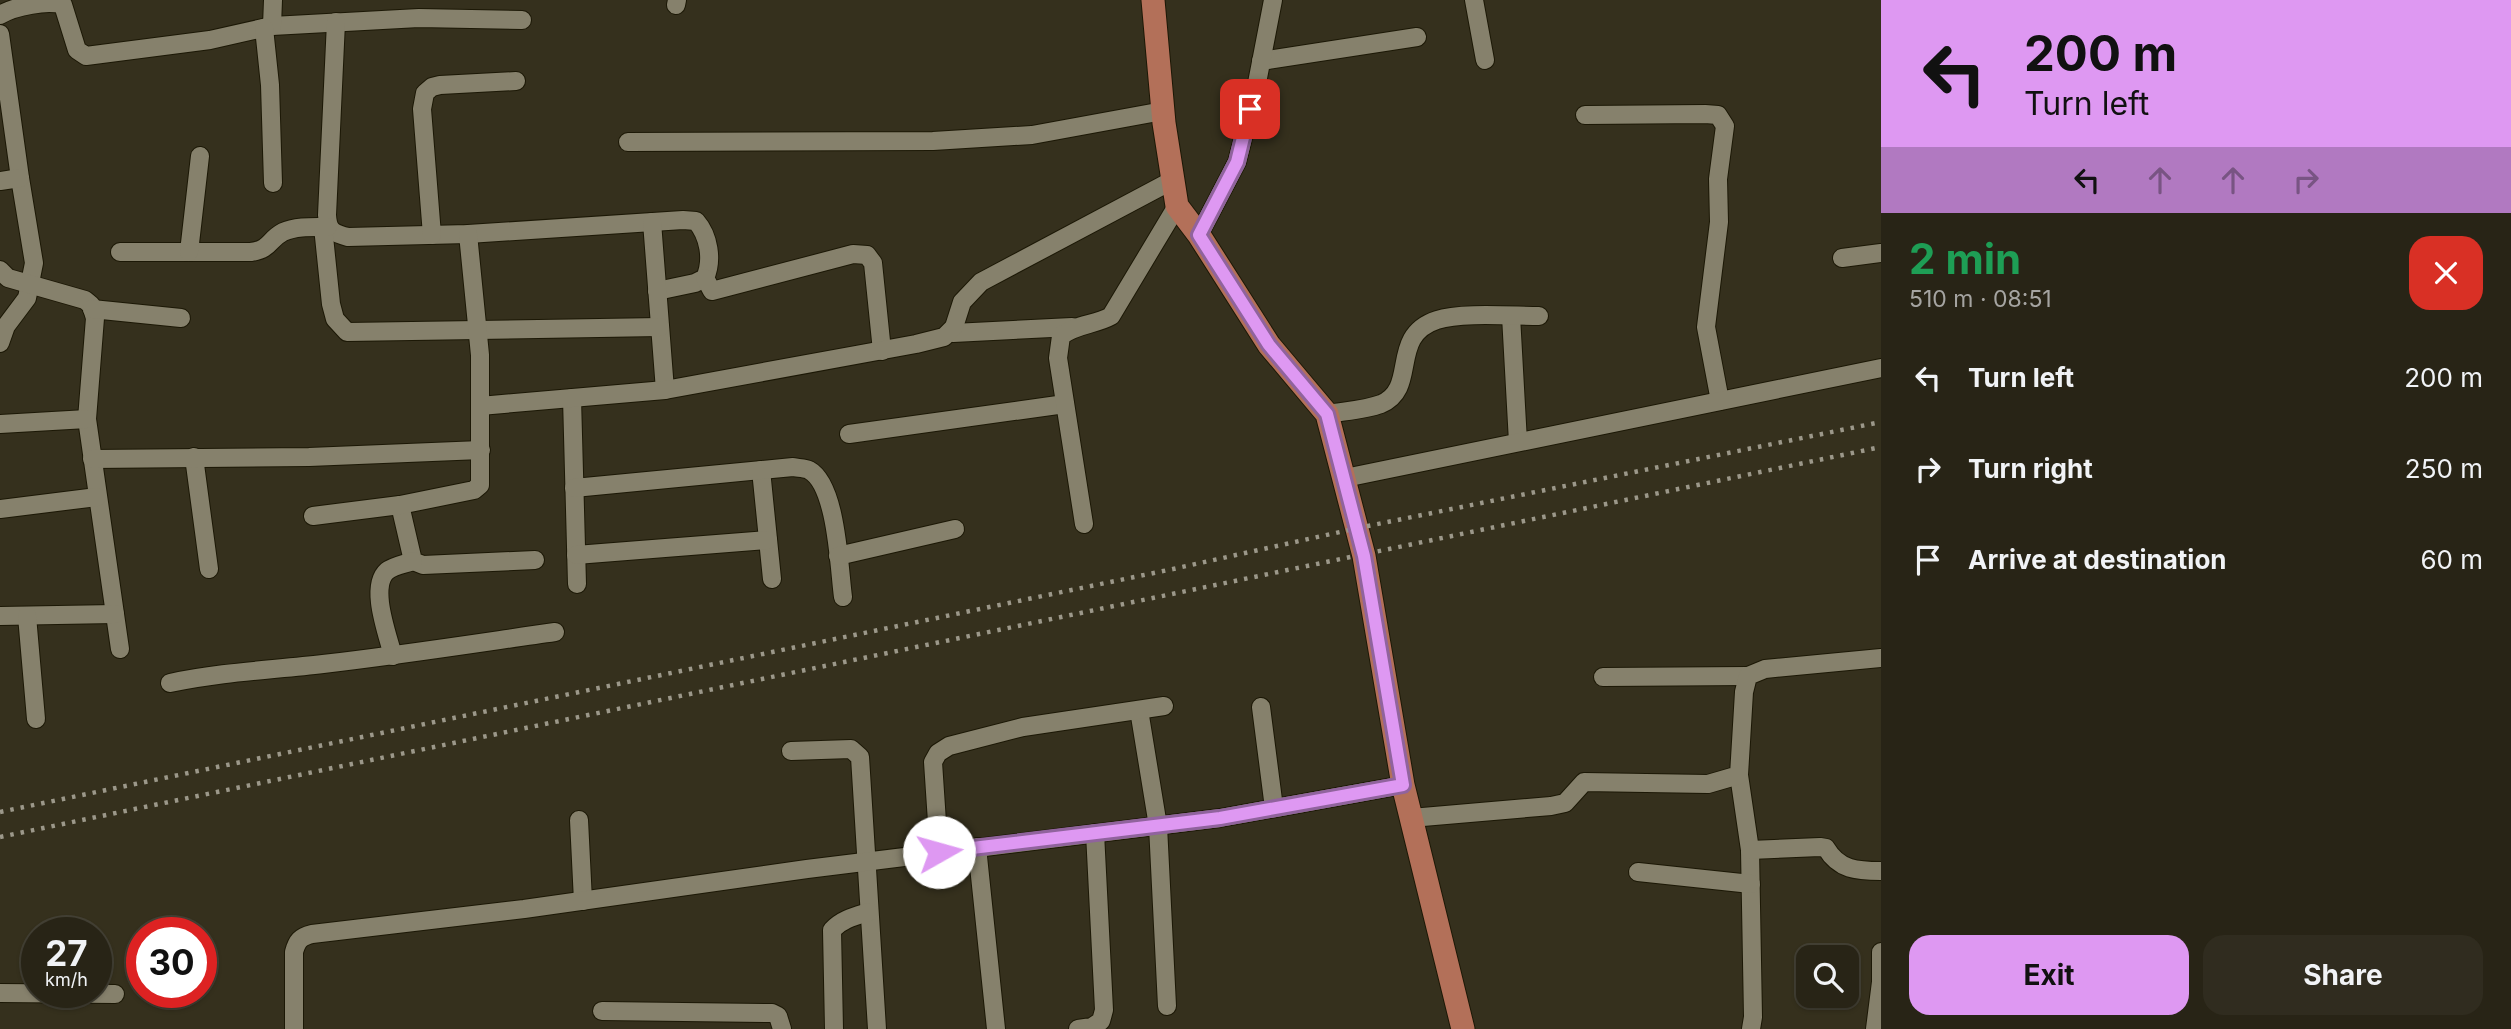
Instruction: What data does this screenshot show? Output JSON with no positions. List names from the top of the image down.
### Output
{
  "page": {
    "turn": ["200 m", "Turn left"],
    "heading": ["2 min", "510 m · 08:51"],
    "list": [
      {
        "name": "Turn left",
        "value": "200 m"
      },
      {
        "name": "Turn right",
        "value": "250 m"
      },
      {
        "name": "Arrive at destination",
        "value": "60 m"
      }
    ],
    "speed": "27 km/h",
    "limit": "30",
    "buttons": ["Exit", "Share"]
  }
}
